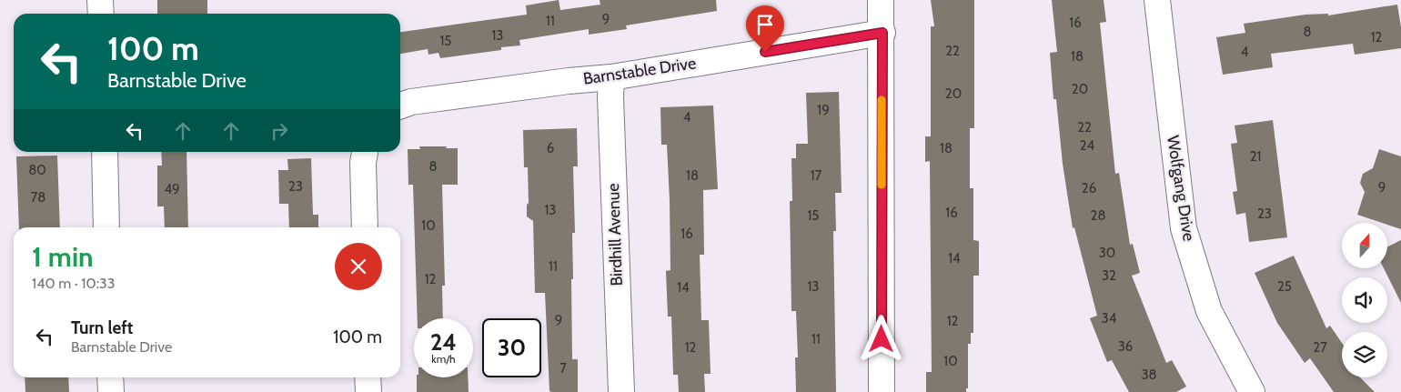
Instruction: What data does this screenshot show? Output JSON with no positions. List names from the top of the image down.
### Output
{
  "streets": {
    "street": ["Barnstable Drive", "Wolfgang Drive", "Birdhill Avenue"]
  },
  "crossings": [
    ["Barnstable Drive", "Birdhill Avenue"]
  ],
  "house_numbers": [
    "9",
    "11",
    "16",
    "8",
    "13",
    "12",
    "15",
    "22",
    "4",
    "18",
    "20",
    "20",
    "19",
    "4",
    "22",
    "24",
    "6",
    "18",
    "21",
    "8",
    "80",
    "18",
    "17",
    "23",
    "9",
    "26",
    "49",
    "78",
    "13",
    "16",
    "23",
    "15",
    "28",
    "10",
    "16",
    "30",
    "14",
    "11",
    "32",
    "12",
    "13",
    "25",
    "14",
    "34",
    "9",
    "12",
    "11",
    "36",
    "12",
    "27",
    "10",
    "7",
    "38"
  ],
  "north": "top",
  "page": {
    "turn": ["100 m", "Barnstable Drive"],
    "heading": ["1 min", "140 m · 10:33"],
    "list": [
      {
        "name": "Turn left",
        "note": "Barnstable Drive",
        "value": "100 m"
      }
    ],
    "speed": "24 km/h",
    "limit": "30"
  }
}
